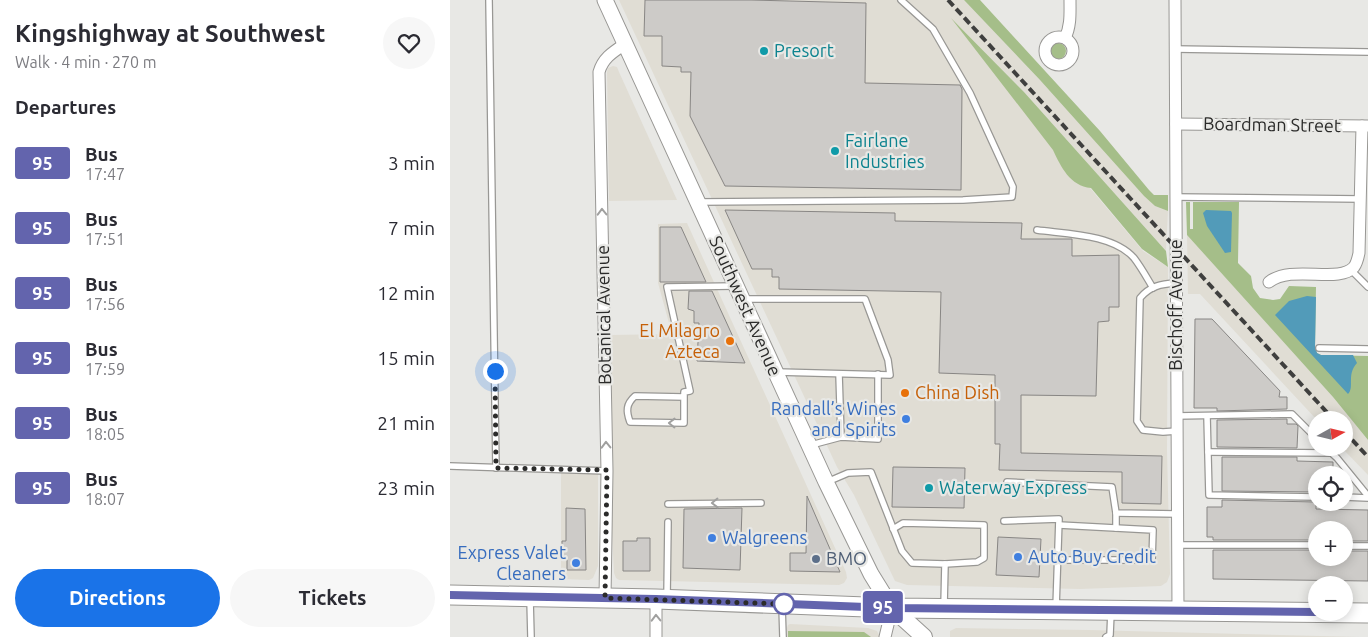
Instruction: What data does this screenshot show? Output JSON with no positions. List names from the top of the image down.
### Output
{
  "streets": {
    "street": [
      "Boardman Street",
      "Bischoff Avenue",
      "Southwest Avenue",
      "Botanical Avenue"
    ]
  },
  "crossings": [
    ["Boardman Street", "Bischoff Avenue"],
    ["Southwest Avenue", "Botanical Avenue"]
  ],
  "one_way": ["Botanical Avenue"],
  "places": [
    "Presort",
    "Fairlane Industries",
    "El Milagro Azteca",
    "China Dish",
    "Randall’s Wines and Spirits",
    "Waterway Express",
    "Walgreens",
    "Auto Buy Credit",
    "BMO",
    "Express Valet Cleaners"
  ],
  "lines": ["bus line 95"],
  "north": "right",
  "page": {
    "heading": [
      ["Kingshighway at Southwest", "Walk · 4 min · 270 m"],
      "Departures"
    ],
    "on_map": "95",
    "list": [
      {
        "mark": "95",
        "name": "Bus",
        "note": "17:47",
        "value": "3 min"
      },
      {
        "mark": "95",
        "name": "Bus",
        "note": "17:51",
        "value": "7 min"
      },
      {
        "mark": "95",
        "name": "Bus",
        "note": "17:56",
        "value": "12 min"
      },
      {
        "mark": "95",
        "name": "Bus",
        "note": "17:59",
        "value": "15 min"
      },
      {
        "mark": "95",
        "name": "Bus",
        "note": "18:05",
        "value": "21 min"
      },
      {
        "mark": "95",
        "name": "Bus",
        "note": "18:07",
        "value": "23 min"
      }
    ],
    "map_buttons": ["+", "−"],
    "buttons": ["Directions", "Tickets"]
  }
}
